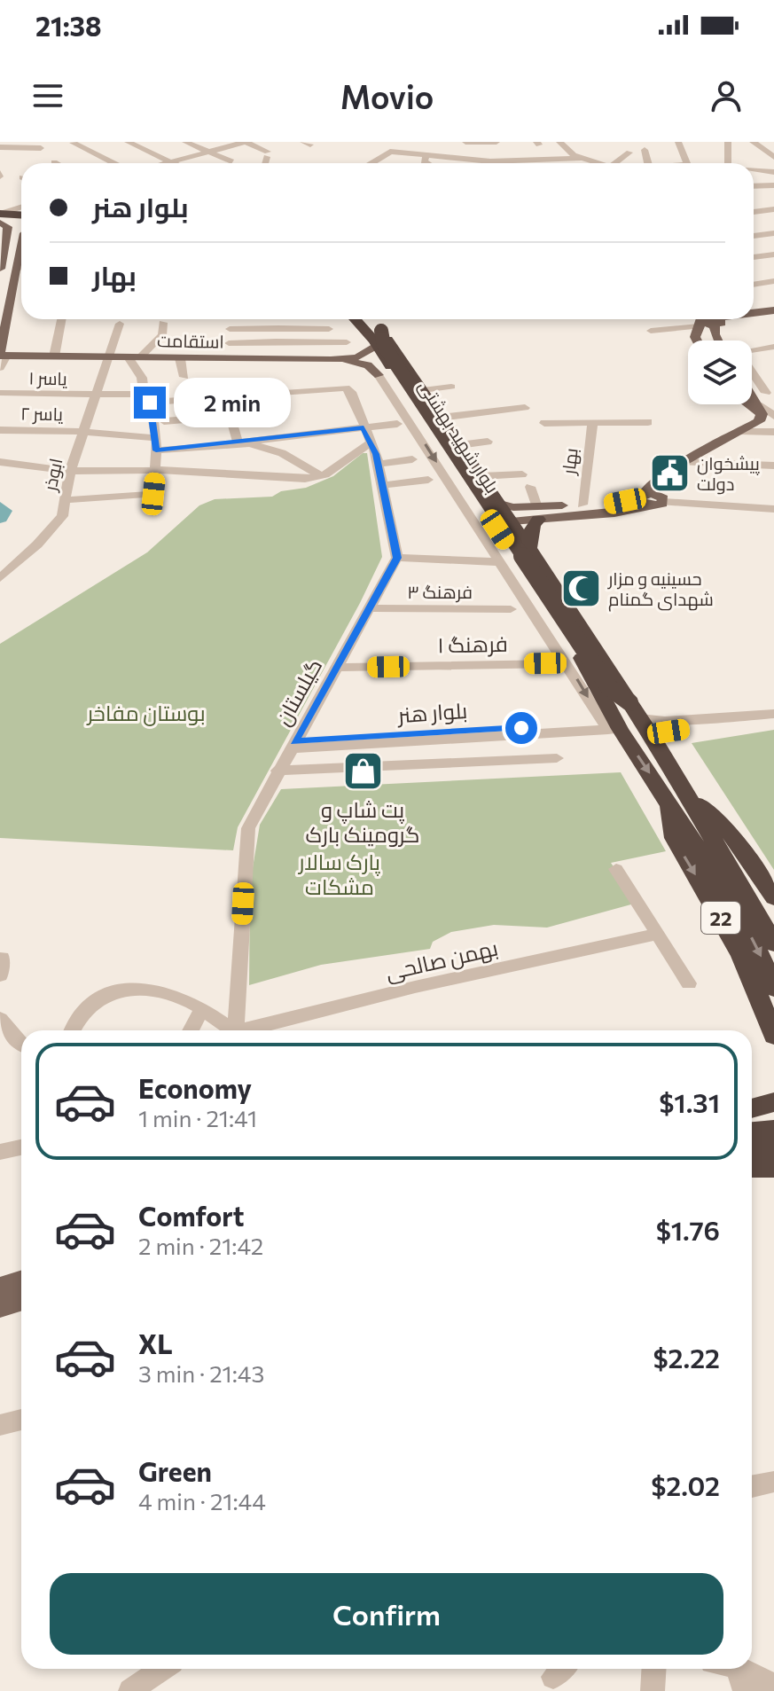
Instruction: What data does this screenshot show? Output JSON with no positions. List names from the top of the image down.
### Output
{
  "streets": {
    "highway": ["بلوار شهید بهشتی", "22"],
    "main road": ["استقامت"],
    "street": [
      "یاسر ۱",
      "یاسر ۲",
      "بهار",
      "ابوذر",
      "فرهنگ ۳",
      "فرهنگ ۱",
      "گیلستان",
      "بلوار هنر",
      "بهمن صالحی"
    ]
  },
  "crossings": [
    ["استقامت", "بلوار شهید بهشتی"],
    ["استقامت", "ابوذر"],
    ["یاسر ۱", "ابوذر"],
    ["یاسر ۲", "ابوذر"],
    ["بلوار شهید بهشتی", "بلوار هنر"],
    ["بلوار شهید بهشتی", "22"],
    ["فرهنگ ۳", "گیلستان"],
    ["فرهنگ ۱", "گیلستان"],
    ["گیلستان", "بلوار هنر"]
  ],
  "parks": ["بوستان مفاخر", "پارک سالار مشکات"],
  "places": {
    "public building": ["پیشخوان دولت"],
    "mosque": ["حسینیه و مزار شهدای گمنام"],
    "shop": ["پت شاپ و گرومینک بارک"]
  },
  "page": {
    "status": "21:38",
    "header": "Movio",
    "banner": ["بلوار هنر", "بهار"],
    "bubble": "2 min",
    "list": [
      {
        "name": "Economy",
        "note": "1 min · 21:41",
        "value": "$1.31"
      },
      {
        "name": "Comfort",
        "note": "2 min · 21:42",
        "value": "$1.76"
      },
      {
        "name": "XL",
        "note": "3 min · 21:43",
        "value": "$2.22"
      },
      {
        "name": "Green",
        "note": "4 min · 21:44",
        "value": "$2.02"
      }
    ],
    "buttons": "Confirm"
  }
}
